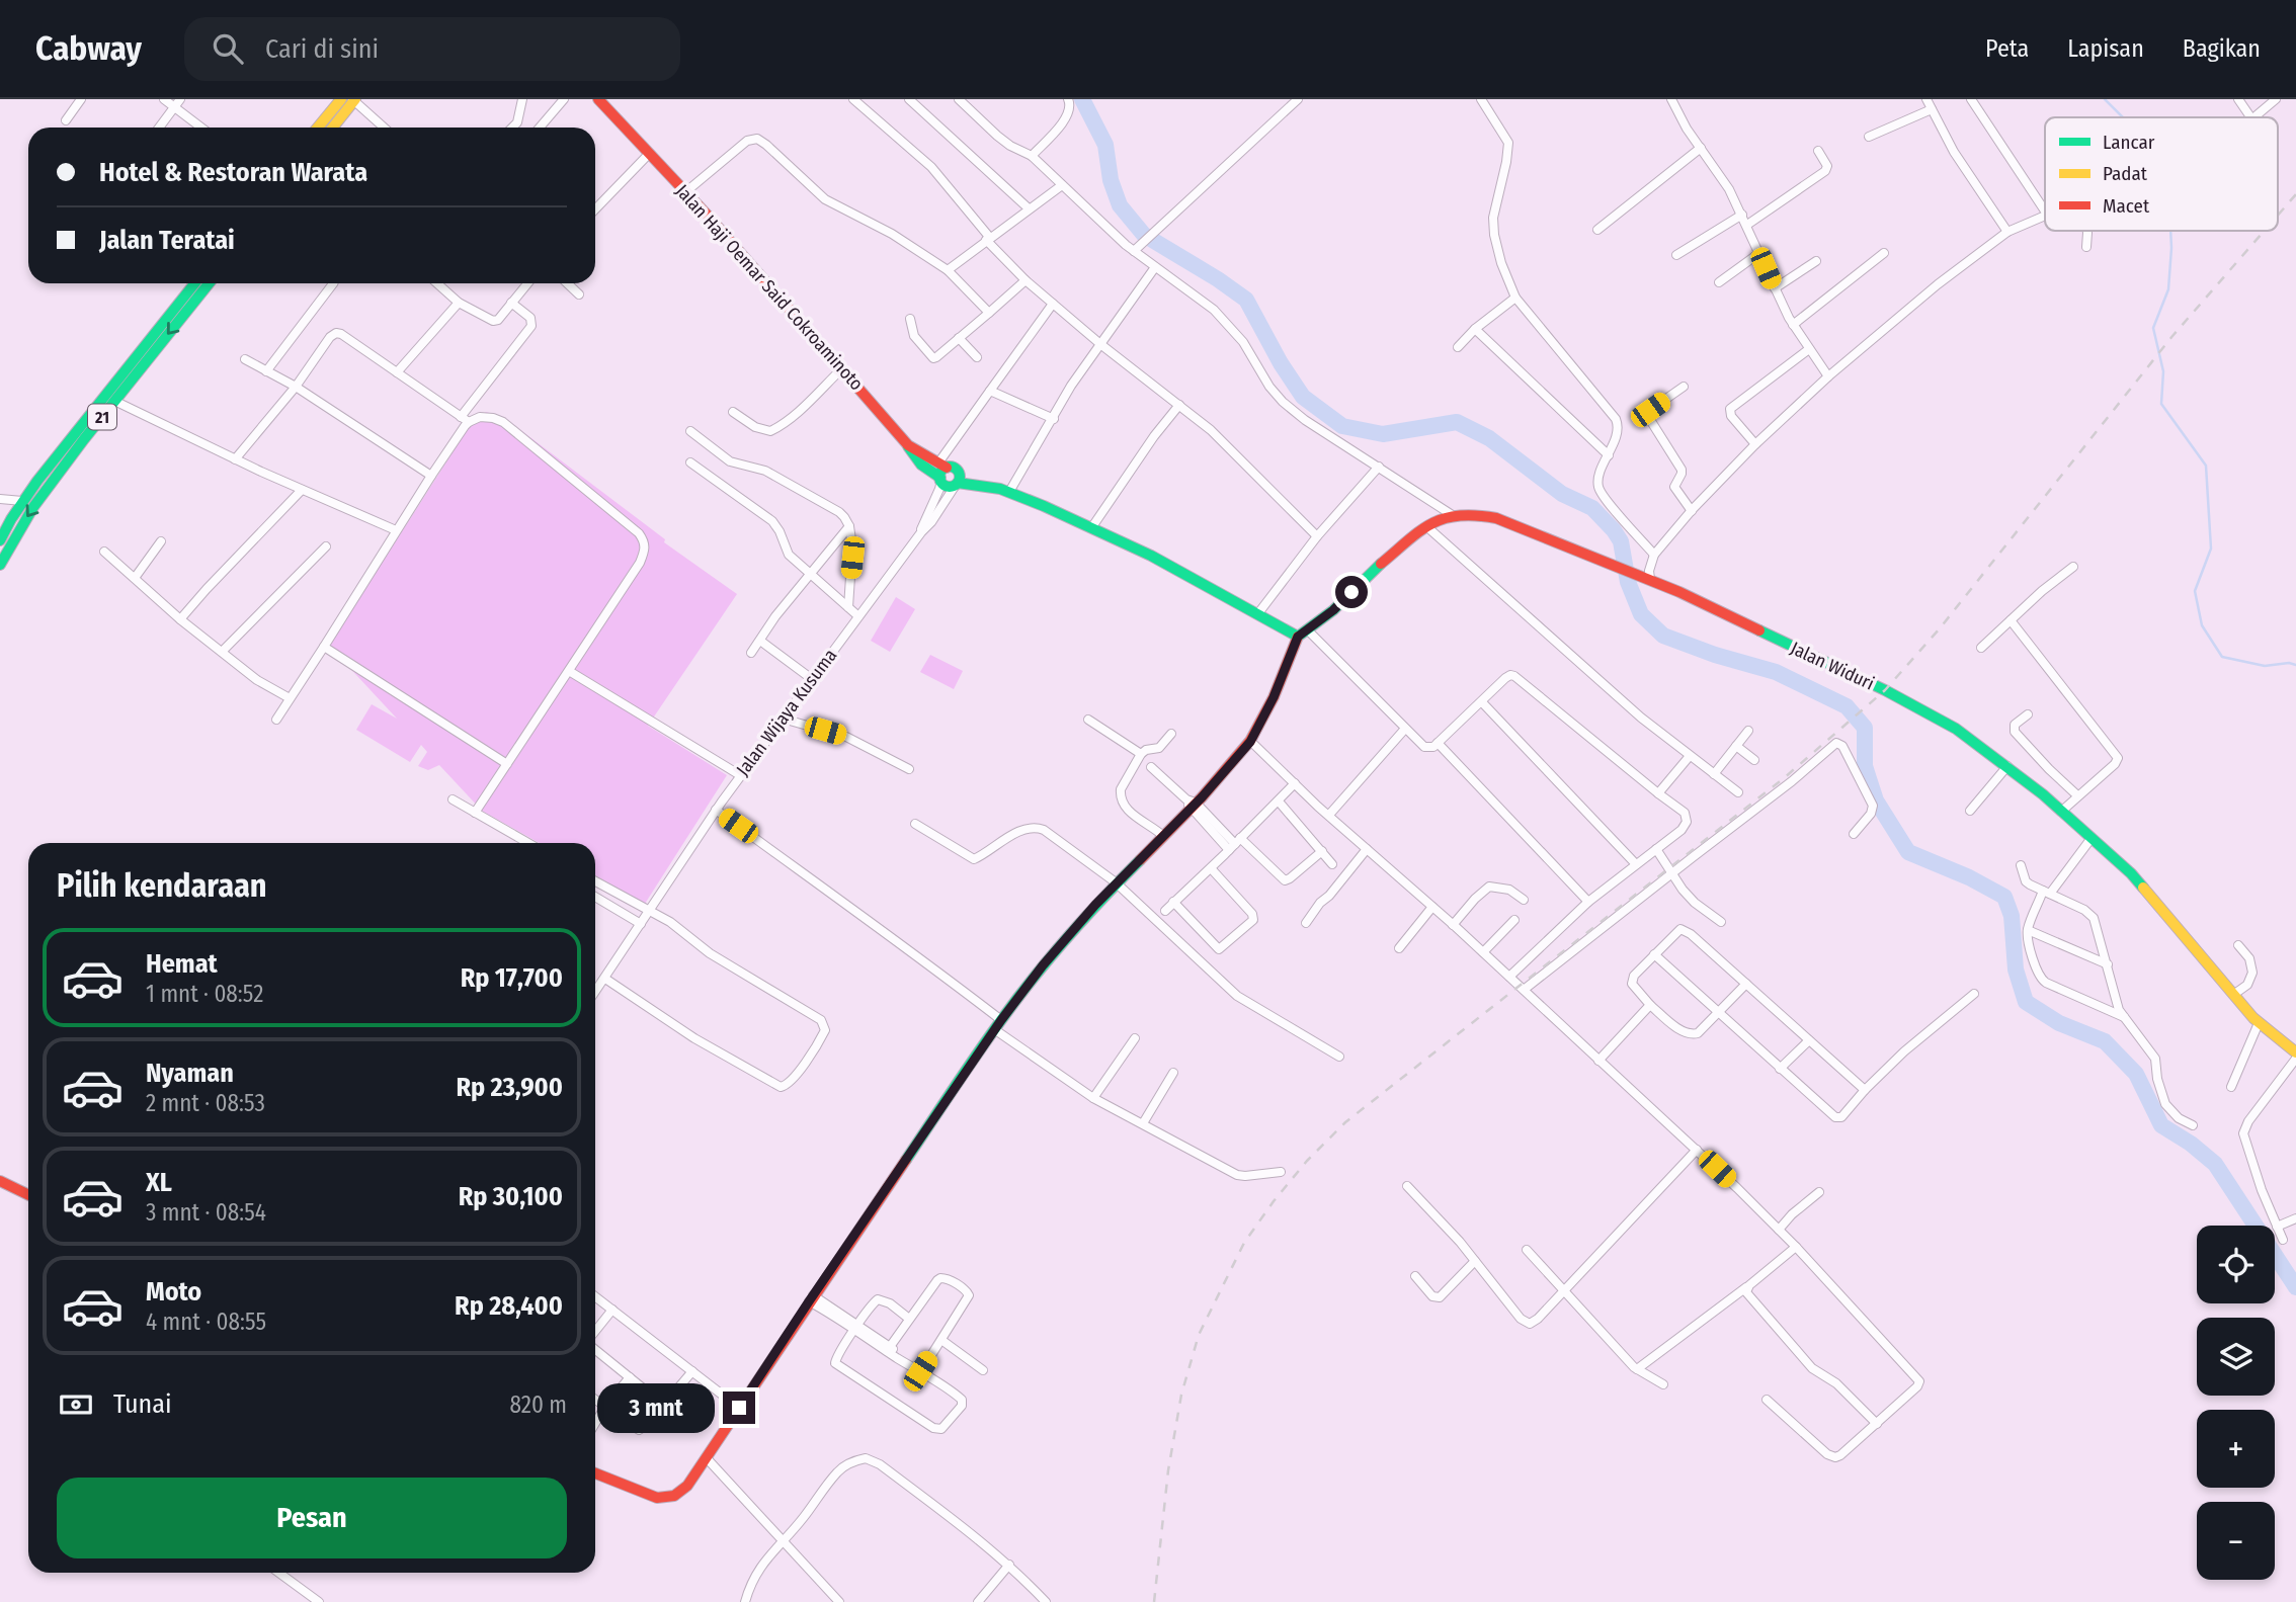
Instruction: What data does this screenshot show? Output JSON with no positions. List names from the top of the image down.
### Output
{
  "streets": {
    "main road": ["Jalan Haji Oemar Said Cokroaminoto", "21", "Jalan Widuri"],
    "street": ["Jalan Wijaya Kusuma"]
  },
  "legend": ["Lancar", "Padat", "Macet"],
  "page": {
    "header": "Cabway",
    "search": "Cari di sini",
    "nav": ["Peta", "Lapisan", "Bagikan"],
    "banner": ["Hotel & Restoran Warata", "Jalan Teratai"],
    "heading": "Pilih kendaraan",
    "list": [
      {
        "name": "Hemat",
        "note": "1 mnt · 08:52",
        "value": "Rp 17,700"
      },
      {
        "name": "Nyaman",
        "note": "2 mnt · 08:53",
        "value": "Rp 23,900"
      },
      {
        "name": "XL",
        "note": "3 mnt · 08:54",
        "value": "Rp 30,100"
      },
      {
        "name": "Moto",
        "note": "4 mnt · 08:55",
        "value": "Rp 28,400"
      }
    ],
    "map_buttons": ["+", "−"],
    "pay": ["Tunai", "820 m"],
    "bubble": "3 mnt",
    "buttons": "Pesan"
  }
}
